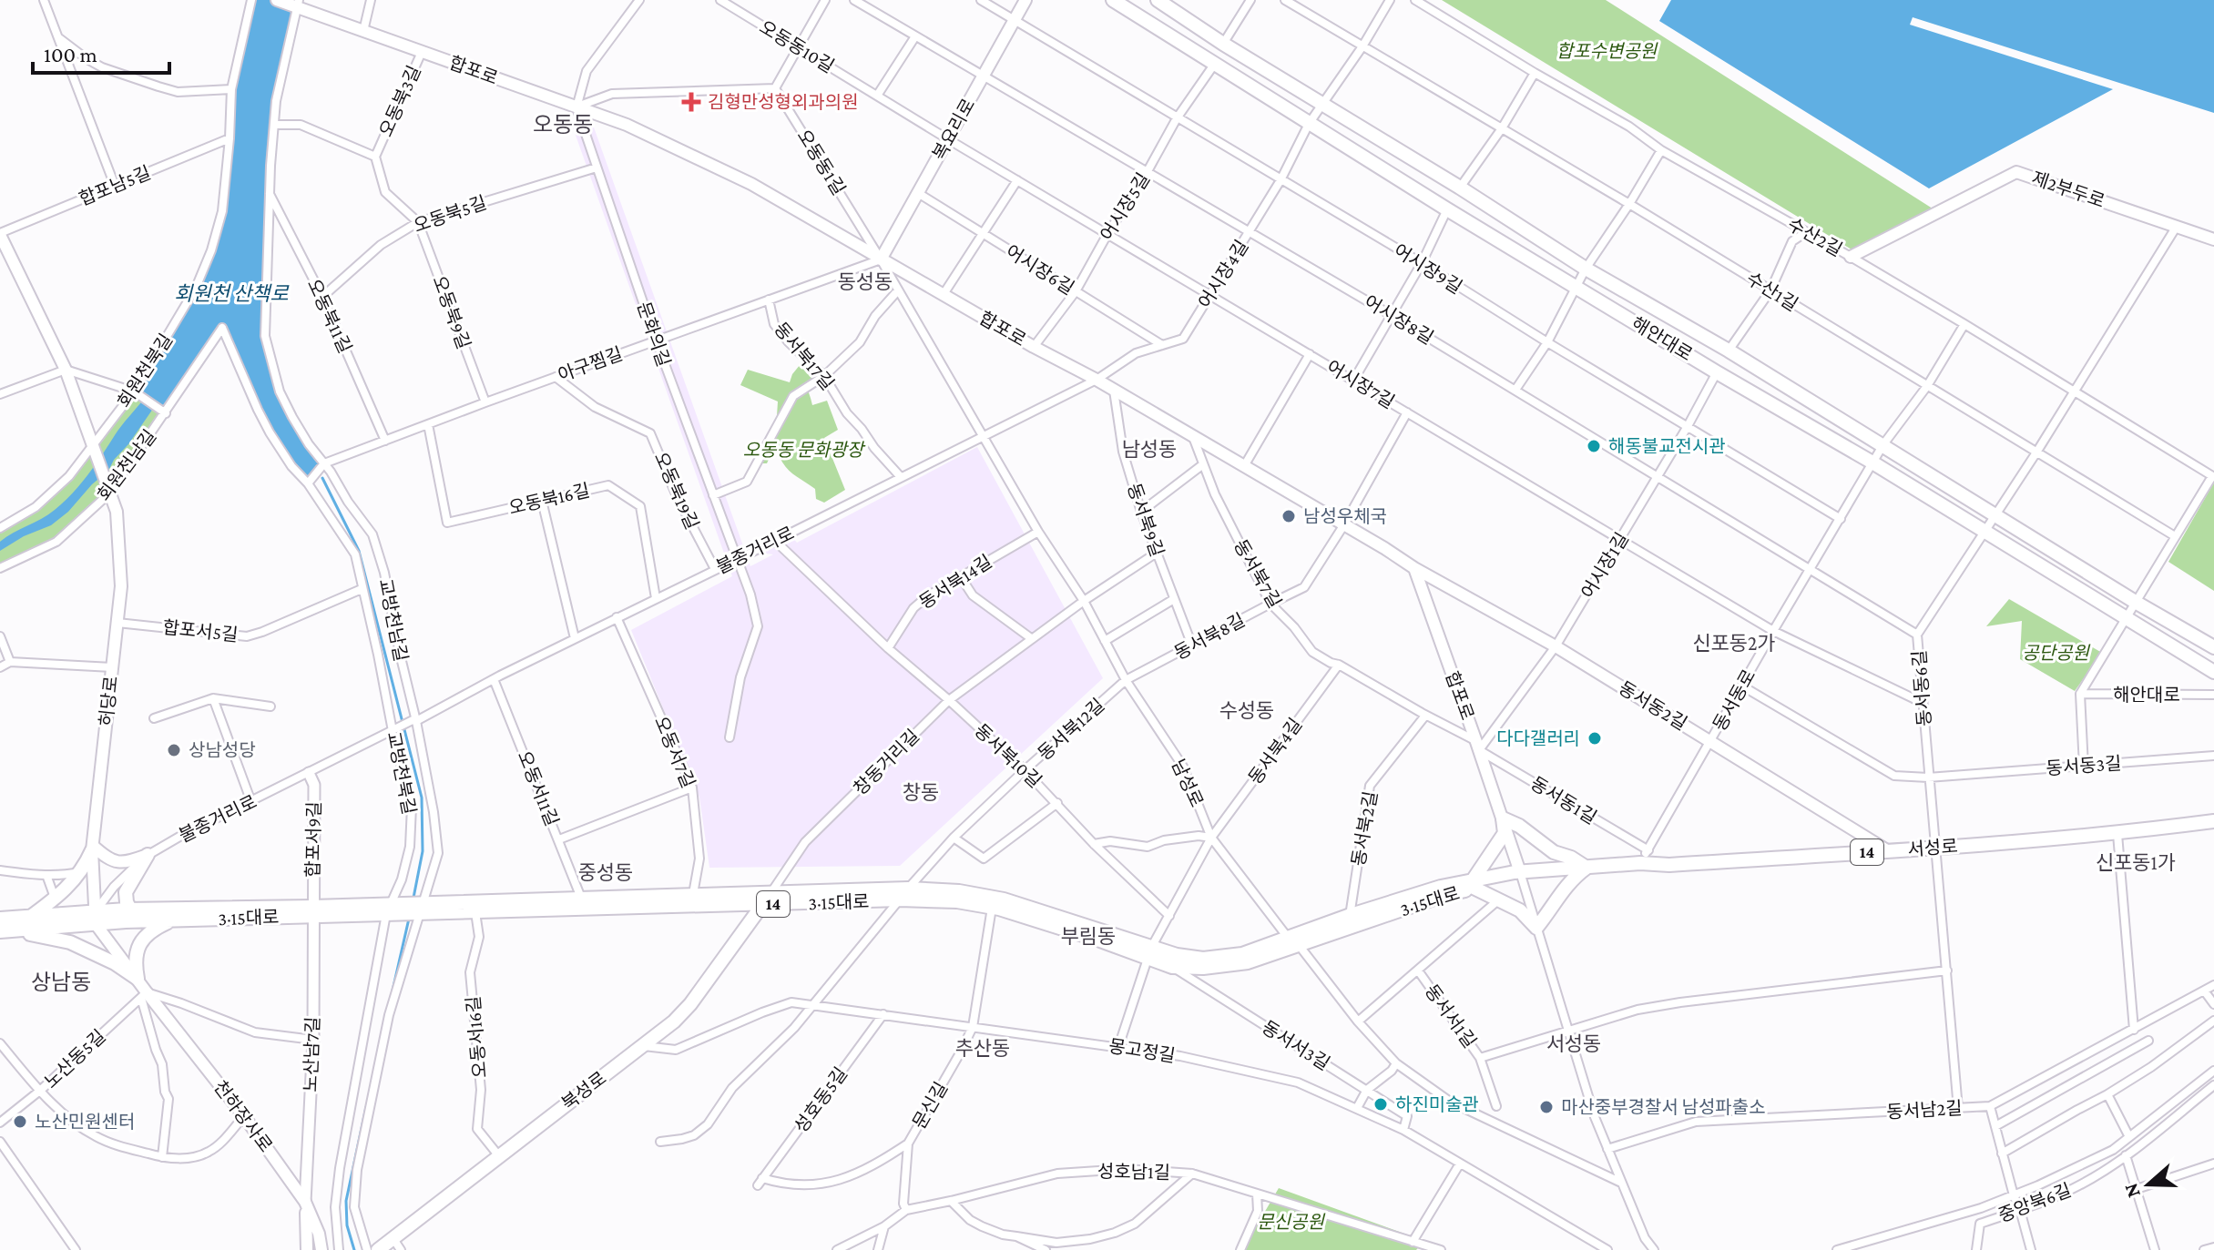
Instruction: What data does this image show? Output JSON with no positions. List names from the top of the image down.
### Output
{
  "streets": {
    "main road": [
      "합포로",
      "복요리로",
      "제2부두로",
      "해안대로",
      "허당로",
      "동서동2길",
      "서성로",
      "14",
      "3·15대로",
      "북성로",
      "천하장사로"
    ],
    "street": [
      "오동동10길",
      "오동북3길",
      "오동동1길",
      "합포남5길",
      "어시장5길",
      "오동북5길",
      "수산2길",
      "어시장9길",
      "어시장6길",
      "어시장4길",
      "수산1길",
      "오동북9길",
      "오동북11길",
      "어시장8길",
      "문화의길",
      "동서북17길",
      "아구찜길",
      "회원천북길",
      "어시장7길",
      "회원천남길",
      "오동북19길",
      "오동북16길",
      "동서북9길",
      "불종거리로",
      "어시장1길",
      "동서북7길",
      "동서북14길",
      "교방천남길",
      "합포서5길",
      "동서북8길",
      "동서동6길",
      "동서동로",
      "동서북12길",
      "동서북4길",
      "오동서7길",
      "동서북10길",
      "창동거리길",
      "동서동3길",
      "교방천북길",
      "남성로",
      "오동서11길",
      "동서동1길",
      "동서북2길",
      "합포서9길",
      "동서서1길",
      "오동서16길",
      "동서서3길",
      "몽고정길",
      "노산남7길",
      "노산동5길",
      "성호동5길",
      "문신길",
      "동서남2길",
      "성호남1길",
      "중앙북6길"
    ]
  },
  "crossings": [
    ["오동동10길", "복요리로"],
    ["오동동10길", "어시장7길"],
    ["합포로", "오동북3길"],
    ["합포로", "복요리로"],
    ["합포로", "오동동1길"],
    ["합포로", "어시장5길"],
    ["합포로", "어시장4길"],
    ["합포로", "문화의길"],
    ["합포로", "아구찜길"],
    ["합포로", "동서북9길"],
    ["합포로", "불종거리로"],
    ["합포로", "어시장1길"],
    ["합포로", "동서북7길"],
    ["합포로", "교방천남길"],
    ["합포로", "동서북8길"],
    ["합포로", "동서동2길"],
    ["합포로", "남성로"],
    ["합포로", "동서동1길"],
    ["합포로", "서성로"],
    ["합포로", "3·15대로"],
    ["오동북3길", "오동북5길"],
    ["오동북3길", "오동북9길"],
    ["복요리로", "오동동1길"],
    ["복요리로", "어시장9길"],
    ["복요리로", "어시장6길"],
    ["복요리로", "어시장8길"],
    ["복요리로", "아구찜길"],
    ["복요리로", "어시장7길"],
    ["복요리로", "남성로"],
    ["오동동1길", "아구찜길"],
    ["오동동1길", "남성로"],
    ["합포남5길", "회원천북길"],
    ["제2부두로", "수산2길"],
    ["제2부두로", "동서동6길"],
    ["어시장5길", "어시장9길"],
    ["어시장5길", "어시장6길"],
    ["어시장5길", "어시장8길"],
    ["어시장5길", "해안대로"],
    ["어시장5길", "어시장7길"],
    ["오동북5길", "오동북9길"],
    ["오동북5길", "오동북11길"],
    ["오동북5길", "문화의길"],
    ["수산2길", "동서동6길"],
    ["수산2길", "동서동로"],
    ["어시장9길", "어시장4길"],
    ["어시장9길", "어시장1길"],
    ["어시장9길", "동서동로"],
    ["어시장6길", "어시장4길"],
    ["어시장4길", "어시장8길"],
    ["어시장4길", "해안대로"],
    ["어시장4길", "어시장7길"],
    ["어시장4길", "불종거리로"],
    ["수산1길", "동서동6길"],
    ["수산1길", "동서동로"],
    ["오동북9길", "아구찜길"],
    ["오동북11길", "아구찜길"],
    ["오동북11길", "교방천남길"],
    ["어시장8길", "어시장1길"],
    ["어시장8길", "동서동6길"],
    ["어시장8길", "동서동로"],
    ["문화의길", "아구찜길"],
    ["문화의길", "불종거리로"],
    ["해안대로", "어시장1길"],
    ["해안대로", "동서동6길"],
    ["해안대로", "동서동로"],
    ["동서북17길", "아구찜길"],
    ["동서북17길", "불종거리로"],
    ["아구찜길", "오동북19길"],
    ["아구찜길", "오동북16길"],
    ["아구찜길", "교방천남길"],
    ["아구찜길", "남성로"],
    ["회원천북길", "허당로"],
    ["어시장7길", "어시장1길"],
    ["어시장7길", "동서북8길"],
    ["어시장7길", "동서동6길"],
    ["어시장7길", "동서동로"],
    ["회원천남길", "허당로"],
    ["회원천남길", "교방천북길"],
    ["오동북19길", "불종거리로"],
    ["오동북16길", "불종거리로"],
    ["동서북9길", "동서북8길"],
    ["동서북9길", "창동거리길"],
    ["불종거리로", "교방천남길"],
    ["불종거리로", "허당로"],
    ["불종거리로", "오동서7길"],
    ["불종거리로", "동서북10길"],
    ["불종거리로", "교방천북길"],
    ["불종거리로", "남성로"],
    ["불종거리로", "오동서11길"],
    ["불종거리로", "합포서9길"],
    ["불종거리로", "3·15대로"],
    ["불종거리로", "천하장사로"],
    ["어시장1길", "동서북7길"],
    ["어시장1길", "동서동2길"],
    ["어시장1길", "동서동1길"],
    ["동서북7길", "동서북8길"],
    ["동서북7길", "동서북4길"],
    ["동서북7길", "동서동1길"],
    ["동서북7길", "동서북2길"],
    ["동서북14길", "동서북10길"],
    ["동서북14길", "남성로"],
    ["교방천남길", "3·15대로"],
    ["합포서5길", "허당로"],
    ["합포서5길", "교방천북길"],
    ["동서북8길", "동서북12길"],
    ["동서북8길", "남성로"],
    ["동서동6길", "동서동3길"],
    ["동서동6길", "서성로"],
    ["동서동6길", "동서서1길"],
    ["동서동6길", "동서남2길"],
    ["동서동로", "동서동2길"],
    ["동서동로", "동서동1길"],
    ["동서동로", "서성로"],
    ["허당로", "3·15대로"],
    ["허당로", "천하장사로"],
    ["동서동2길", "서성로"],
    ["동서북12길", "동서북10길"],
    ["동서북12길", "남성로"],
    ["동서북12길", "3·15대로"],
    ["동서북4길", "남성로"],
    ["오동서7길", "3·15대로"],
    ["동서북10길", "창동거리길"],
    ["창동거리길", "남성로"],
    ["창동거리길", "3·15대로"],
    ["창동거리길", "북성로"],
    ["교방천북길", "3·15대로"],
    ["남성로", "3·15대로"],
    ["오동서11길", "3·15대로"],
    ["동서북2길", "3·15대로"],
    ["합포서9길", "3·15대로"],
    ["합포서9길", "노산남7길"],
    ["서성로", "3·15대로"],
    ["3·15대로", "오동서16길"],
    ["3·15대로", "동서서3길"],
    ["3·15대로", "노산남7길"],
    ["3·15대로", "북성로"],
    ["3·15대로", "문신길"],
    ["3·15대로", "천하장사로"],
    ["오동서16길", "북성로"],
    ["동서서3길", "몽고정길"],
    ["몽고정길", "북성로"],
    ["몽고정길", "성호동5길"],
    ["몽고정길", "문신길"],
    ["노산남7길", "천하장사로"],
    ["노산동5길", "천하장사로"],
    ["성호동5길", "문신길"]
  ],
  "districts": [
    "오동동",
    "동성동",
    "남성동",
    "신포동2가",
    "수성동",
    "창동",
    "신포동1가",
    "중성동",
    "부림동",
    "상남동",
    "서성동",
    "추산동"
  ],
  "water": ["회원천 산책로"],
  "parks": [
    "합포수변공원",
    "오동동 문화광장",
    "공단공원",
    "문신공원"
  ],
  "places": {
    "health": ["김형만성형외과의원"],
    "other": [
      "해동불교전시관",
      "남성우체국",
      "다다갤러리",
      "상남성당",
      "하진미술관",
      "마산중부경찰서 남성파출소",
      "노산민원센터"
    ]
  },
  "scale_bar": "100 m",
  "north": "left"
}
